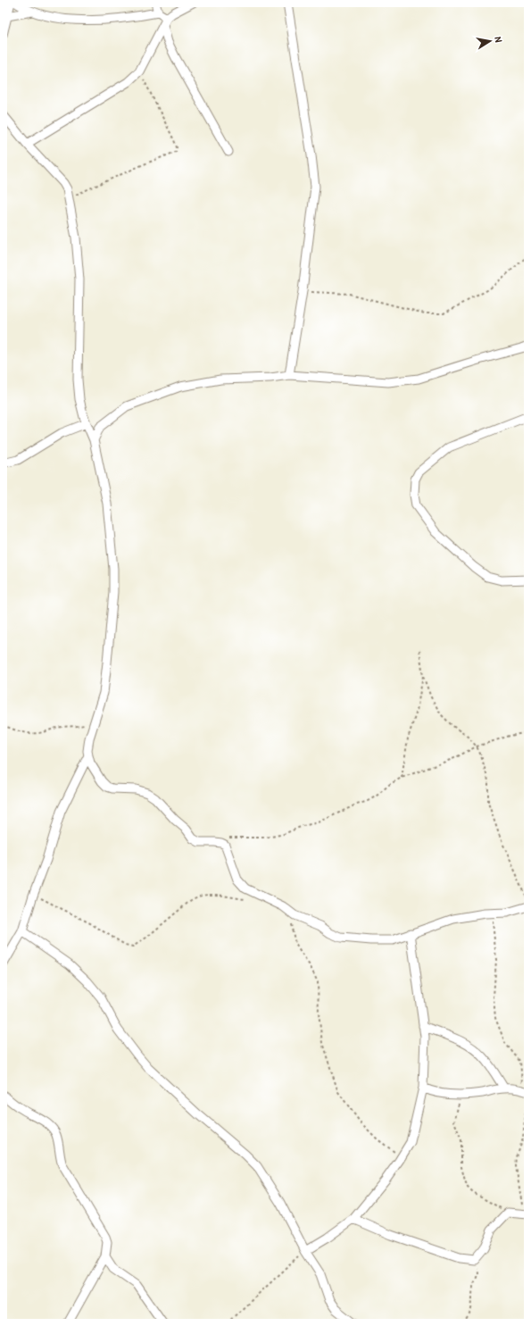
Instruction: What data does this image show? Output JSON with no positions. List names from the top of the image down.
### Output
{
  "north": "right"
}
